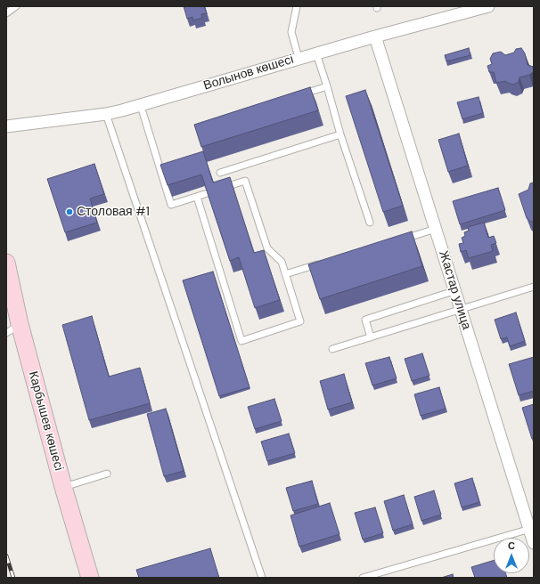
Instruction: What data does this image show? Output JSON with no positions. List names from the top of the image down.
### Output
{
  "streets": {
    "main road": ["Карбышев көшесі"],
    "street": ["Волынов көшесі", "Жастар улица"]
  },
  "crossings": [
    ["Волынов көшесі", "Жастар улица"]
  ],
  "places": ["Столовая #1"],
  "north": "top"
}
